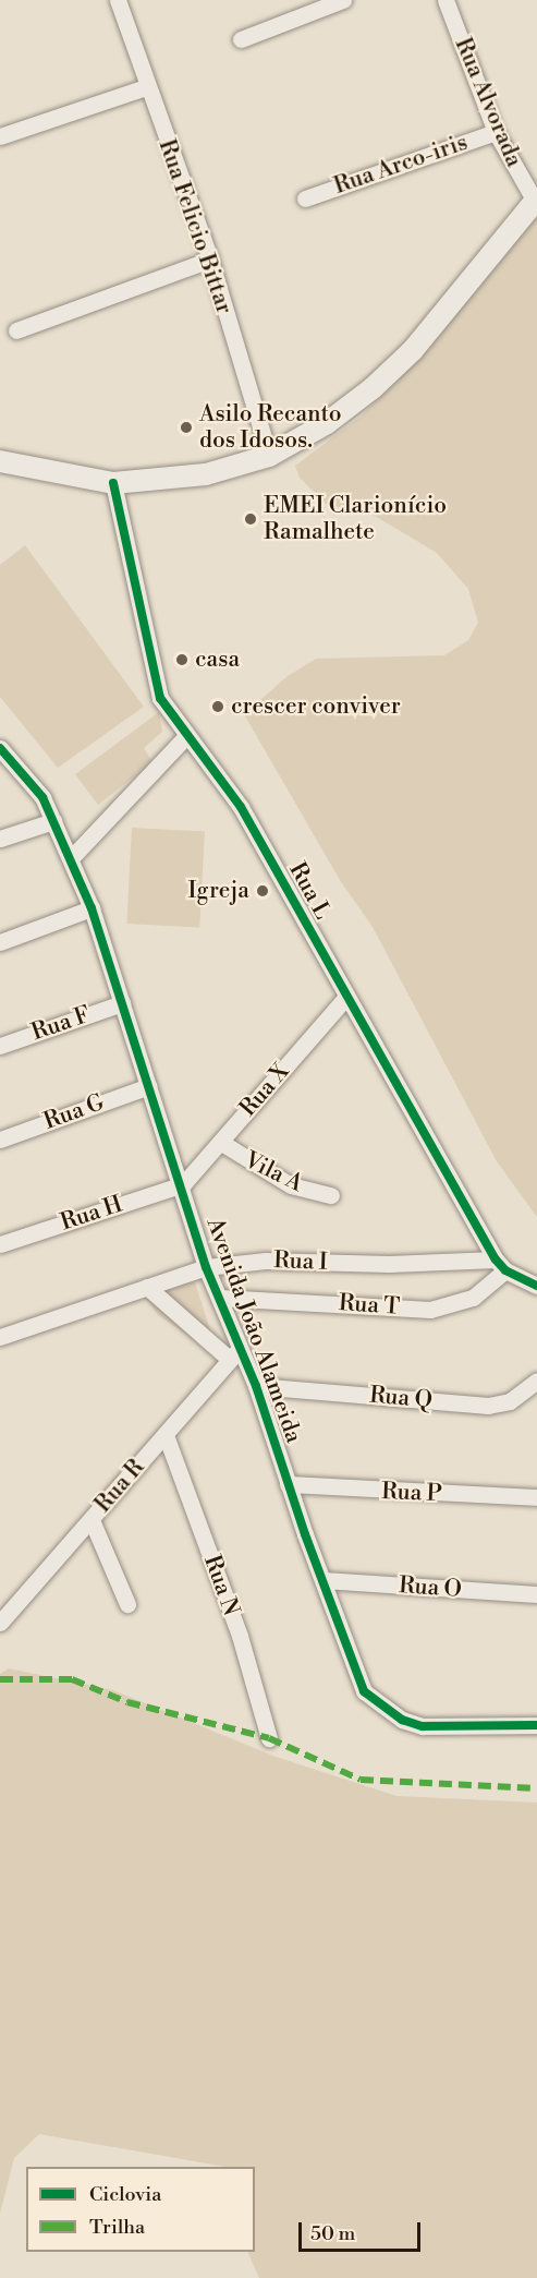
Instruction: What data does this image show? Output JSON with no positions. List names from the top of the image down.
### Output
{
  "streets": {
    "street": [
      "Rua Alvorada",
      "Rua Arco-iris",
      "Rua Felicio Bittar",
      "Rua L",
      "Rua F",
      "Rua X",
      "Rua G",
      "Vila A",
      "Rua H",
      "Rua I",
      "Rua T",
      "Avenida João Alameida",
      "Rua Q",
      "Rua R",
      "Rua P",
      "Rua N",
      "Rua O"
    ]
  },
  "crossings": [
    ["Rua Alvorada", "Rua Arco-iris"],
    ["Rua L", "Rua X"],
    ["Rua L", "Rua I"],
    ["Rua L", "Rua T"],
    ["Rua F", "Avenida João Alameida"],
    ["Rua X", "Vila A"],
    ["Rua X", "Rua H"],
    ["Rua X", "Avenida João Alameida"],
    ["Rua G", "Avenida João Alameida"],
    ["Rua H", "Avenida João Alameida"],
    ["Rua I", "Rua T"],
    ["Rua I", "Avenida João Alameida"],
    ["Rua T", "Avenida João Alameida"],
    ["Avenida João Alameida", "Rua Q"],
    ["Avenida João Alameida", "Rua R"],
    ["Avenida João Alameida", "Rua P"],
    ["Avenida João Alameida", "Rua O"],
    ["Rua R", "Rua N"]
  ],
  "places": [
    "Asilo Recanto dos Idosos.",
    "EMEI Clarionício Ramalhete",
    "casa",
    "crescer conviver",
    "Igreja"
  ],
  "legend": ["Ciclovia", "Trilha"],
  "scale_bar": "50 m"
}
